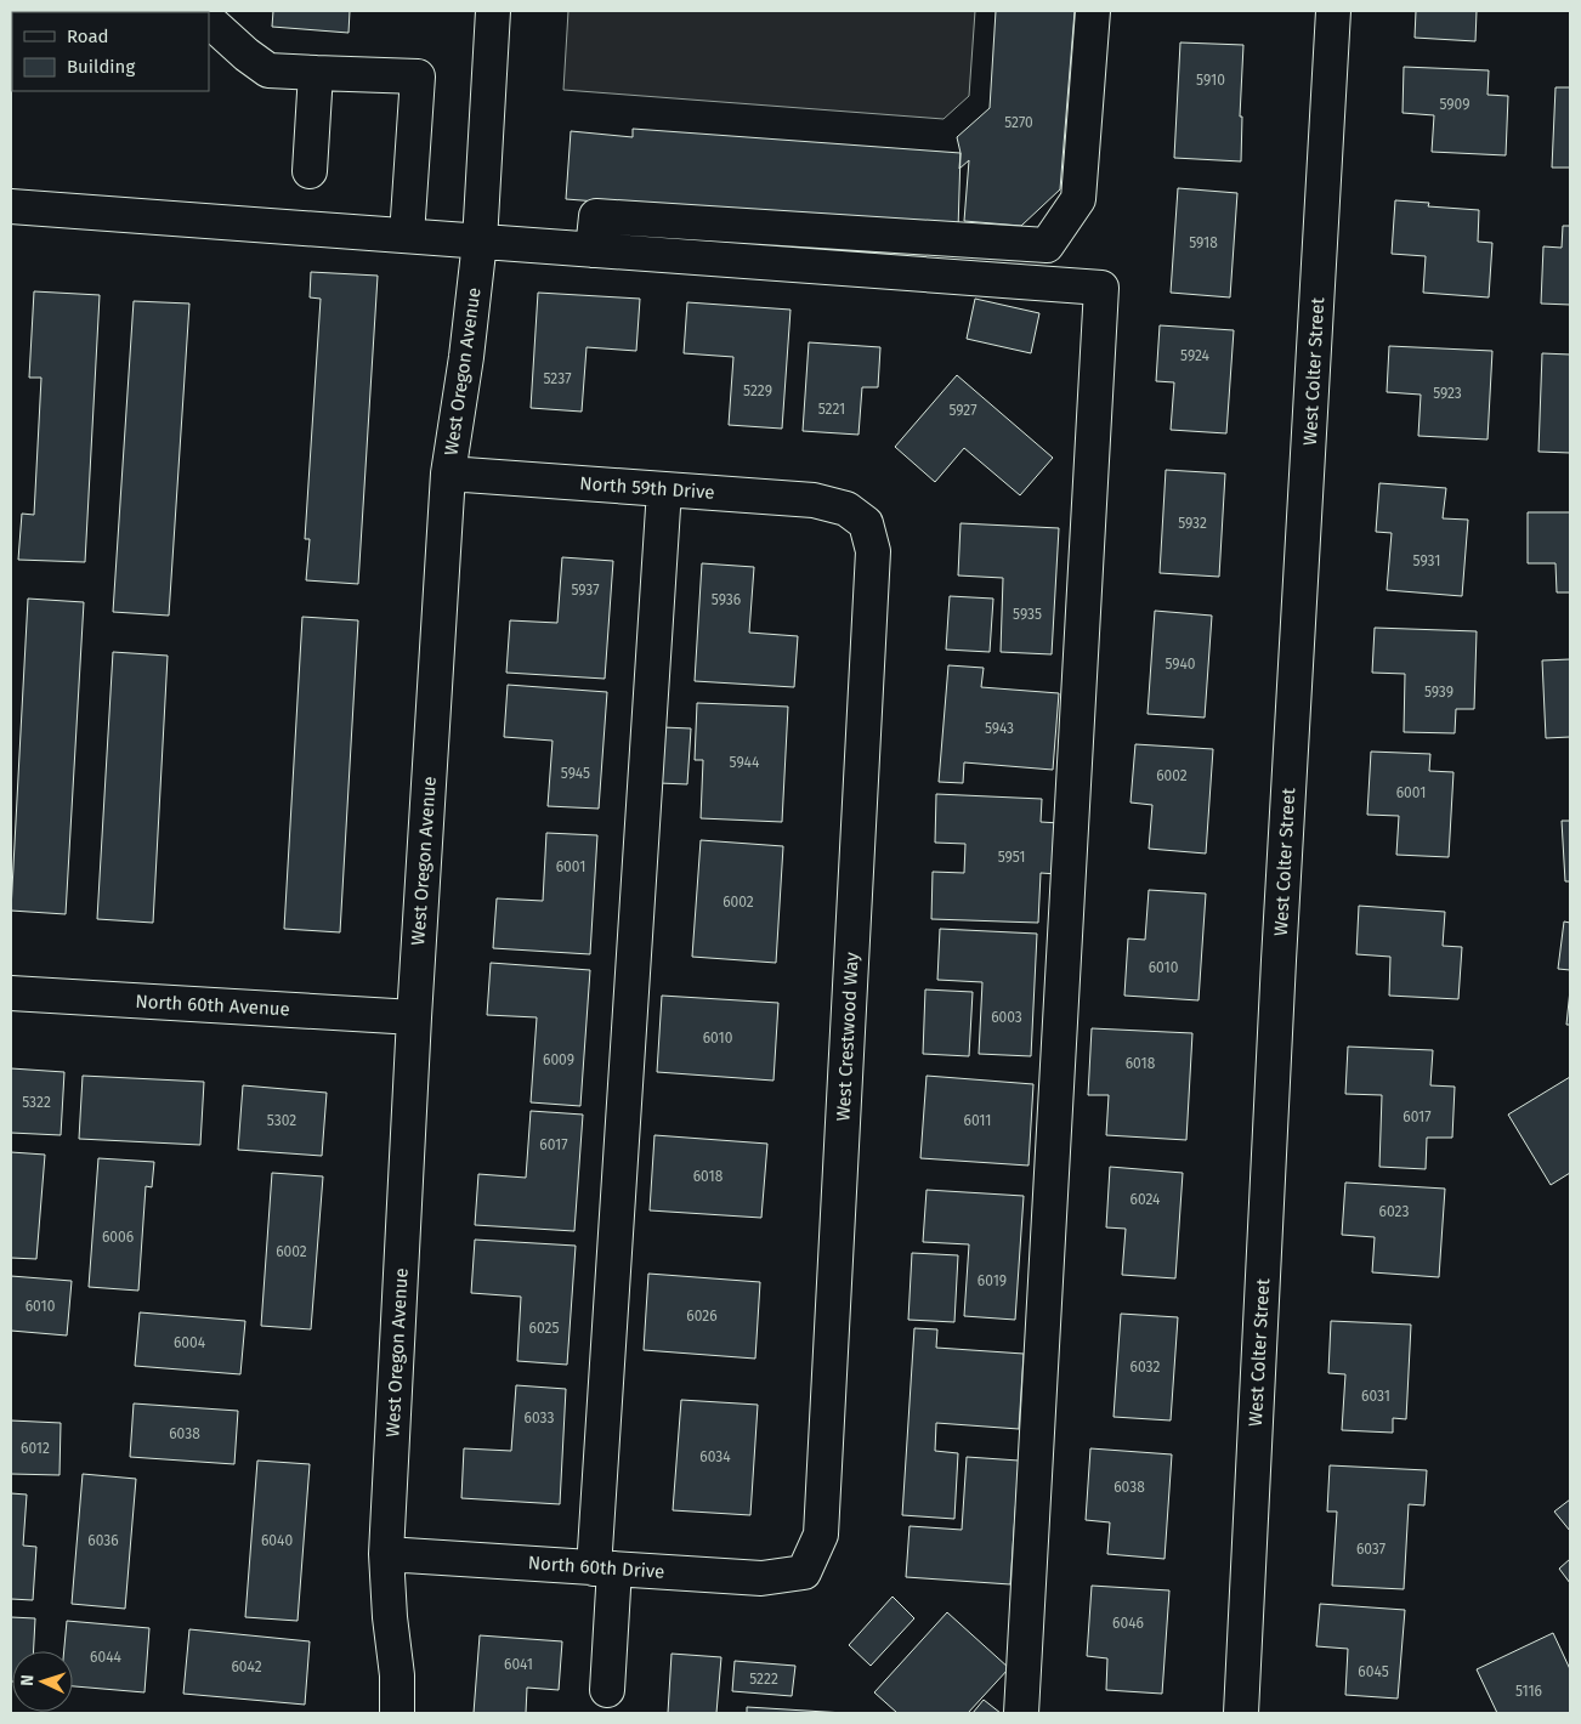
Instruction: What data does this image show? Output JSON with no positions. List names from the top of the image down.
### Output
{
  "streets": {
    "street": [
      "West Oregon Avenue",
      "West Colter Street",
      "North 59th Drive",
      "North 60th Avenue",
      "West Crestwood Way",
      "North 60th Drive"
    ]
  },
  "crossings": [
    ["West Oregon Avenue", "North 59th Drive"],
    ["West Oregon Avenue", "North 60th Avenue"],
    ["West Oregon Avenue", "North 60th Drive"],
    ["North 59th Drive", "West Crestwood Way"],
    ["West Crestwood Way", "North 60th Drive"]
  ],
  "house_numbers": [
    "5910",
    "5909",
    "5270",
    "5918",
    "5924",
    "5237",
    "5229",
    "5923",
    "5221",
    "5927",
    "5932",
    "5931",
    "5937",
    "5936",
    "5935",
    "5940",
    "5939",
    "5943",
    "5944",
    "5945",
    "6002",
    "6001",
    "5951",
    "6001",
    "6002",
    "6010",
    "6003",
    "6010",
    "6009",
    "6018",
    "5322",
    "6017",
    "5302",
    "6011",
    "6017",
    "6018",
    "6024",
    "6023",
    "6006",
    "6002",
    "6019",
    "6010",
    "6026",
    "6025",
    "6004",
    "6032",
    "6031",
    "6033",
    "6038",
    "6012",
    "6034",
    "6038",
    "6036",
    "6040",
    "6037",
    "6046",
    "6044",
    "6041",
    "6042",
    "6045",
    "5222",
    "5116"
  ],
  "legend": ["Road", "Building"],
  "north": "left"
}
